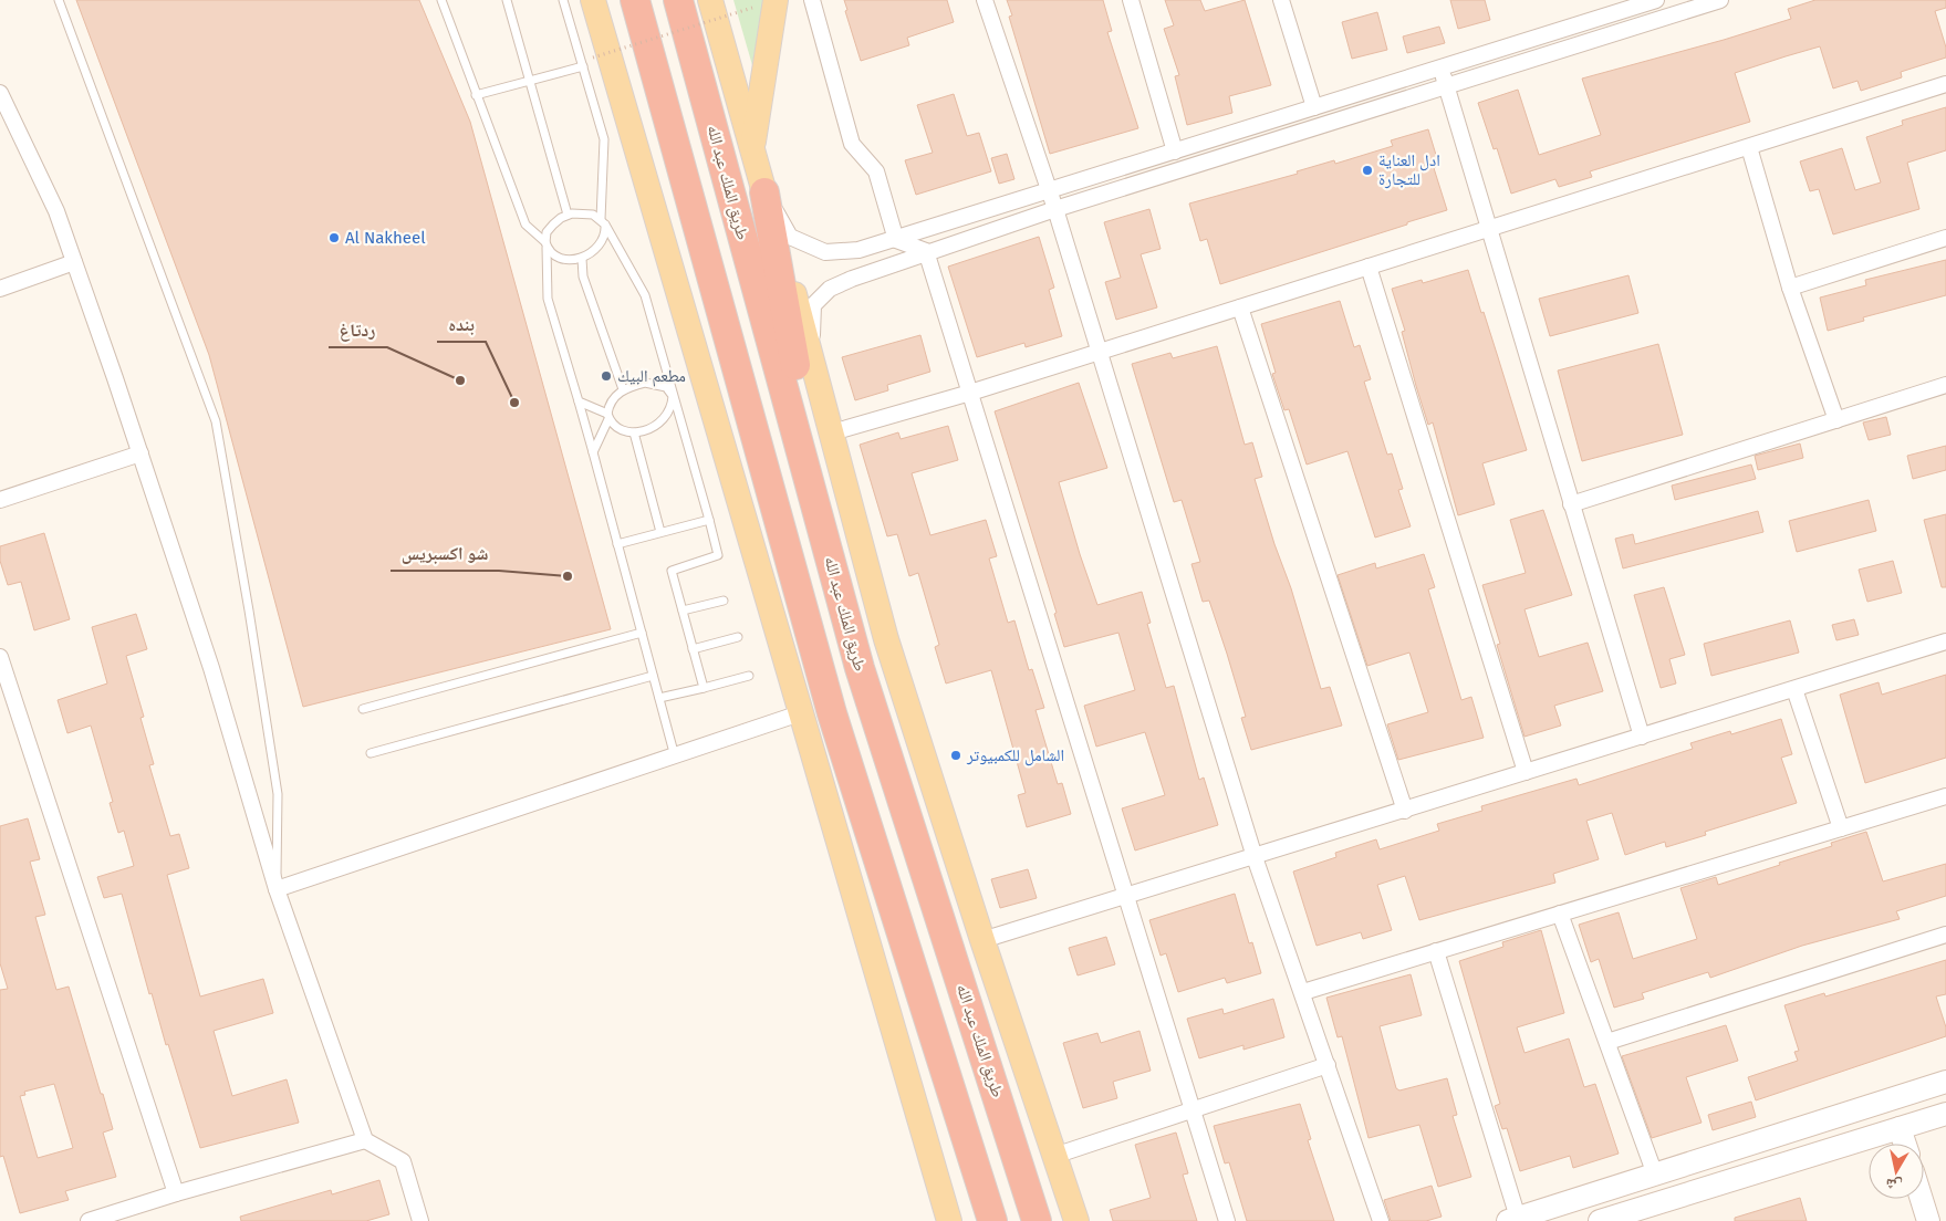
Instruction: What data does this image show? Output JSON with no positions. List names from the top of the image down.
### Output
{
  "streets": {
    "highway": ["طريق الملك عبد الله"]
  },
  "places": [
    "ادل العناية للتجارة",
    "Al Nakheel",
    "مطعم البيك",
    "ردتاغ",
    "بنده",
    "شو اكسبريس",
    "الشامل للكمبيوتر"
  ],
  "north": "bottom"
}
